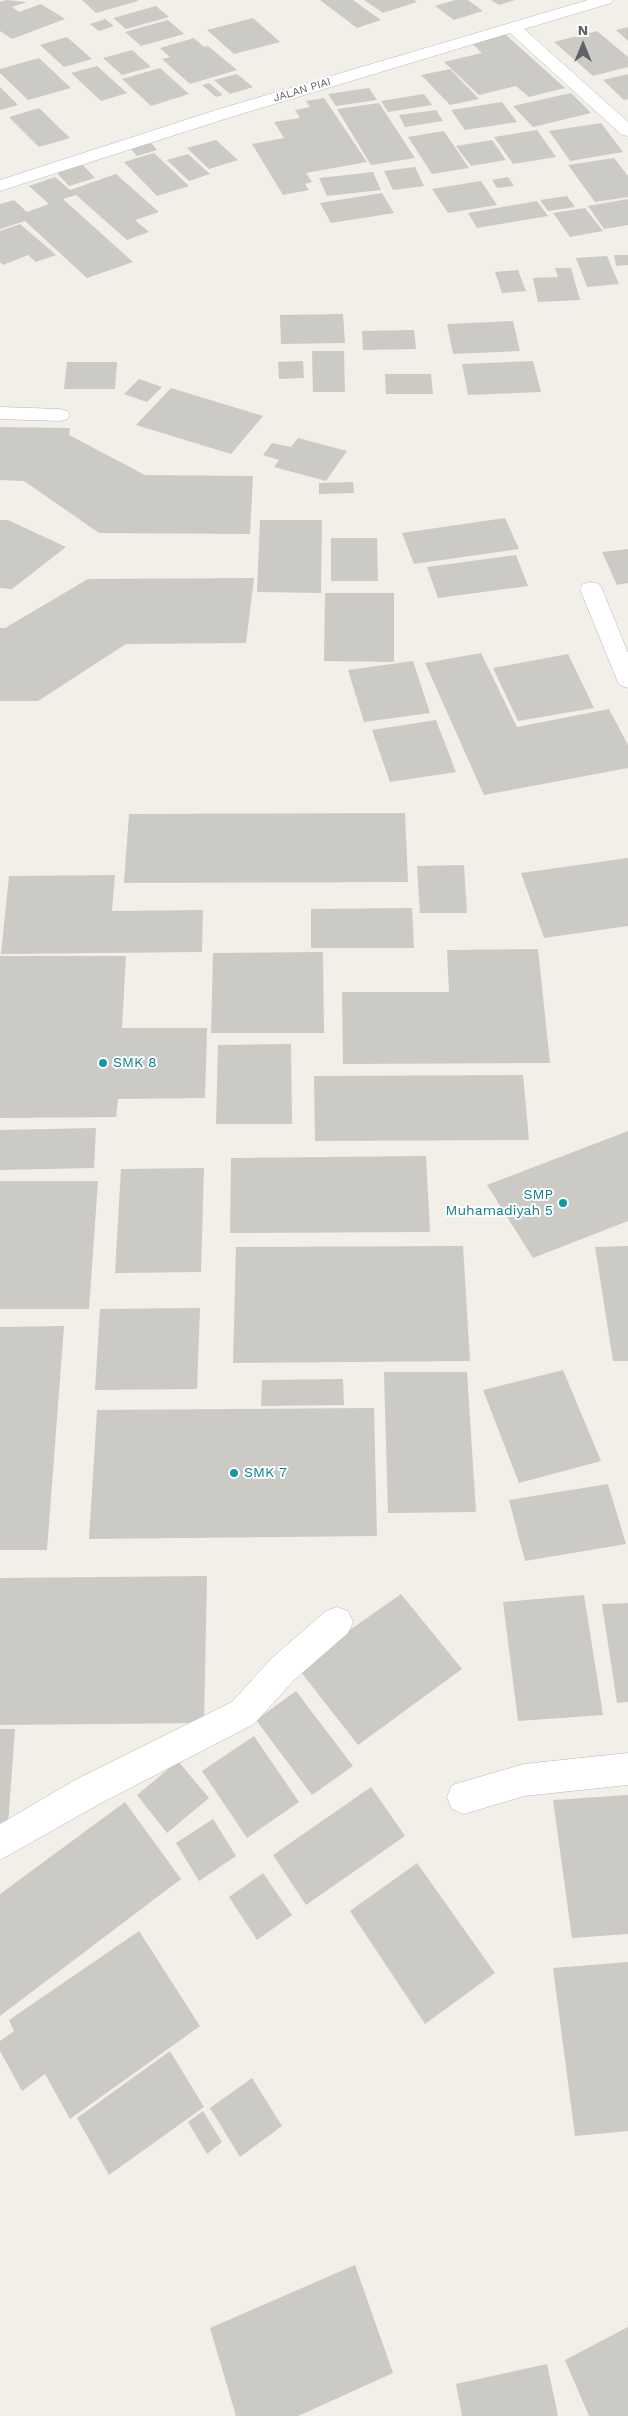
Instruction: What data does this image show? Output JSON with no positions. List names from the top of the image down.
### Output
{
  "streets": {
    "street": ["JALAN PIAI"]
  },
  "places": ["SMK 8", "SMP Muhamadiyah 5", "SMK 7"],
  "north": "top"
}
